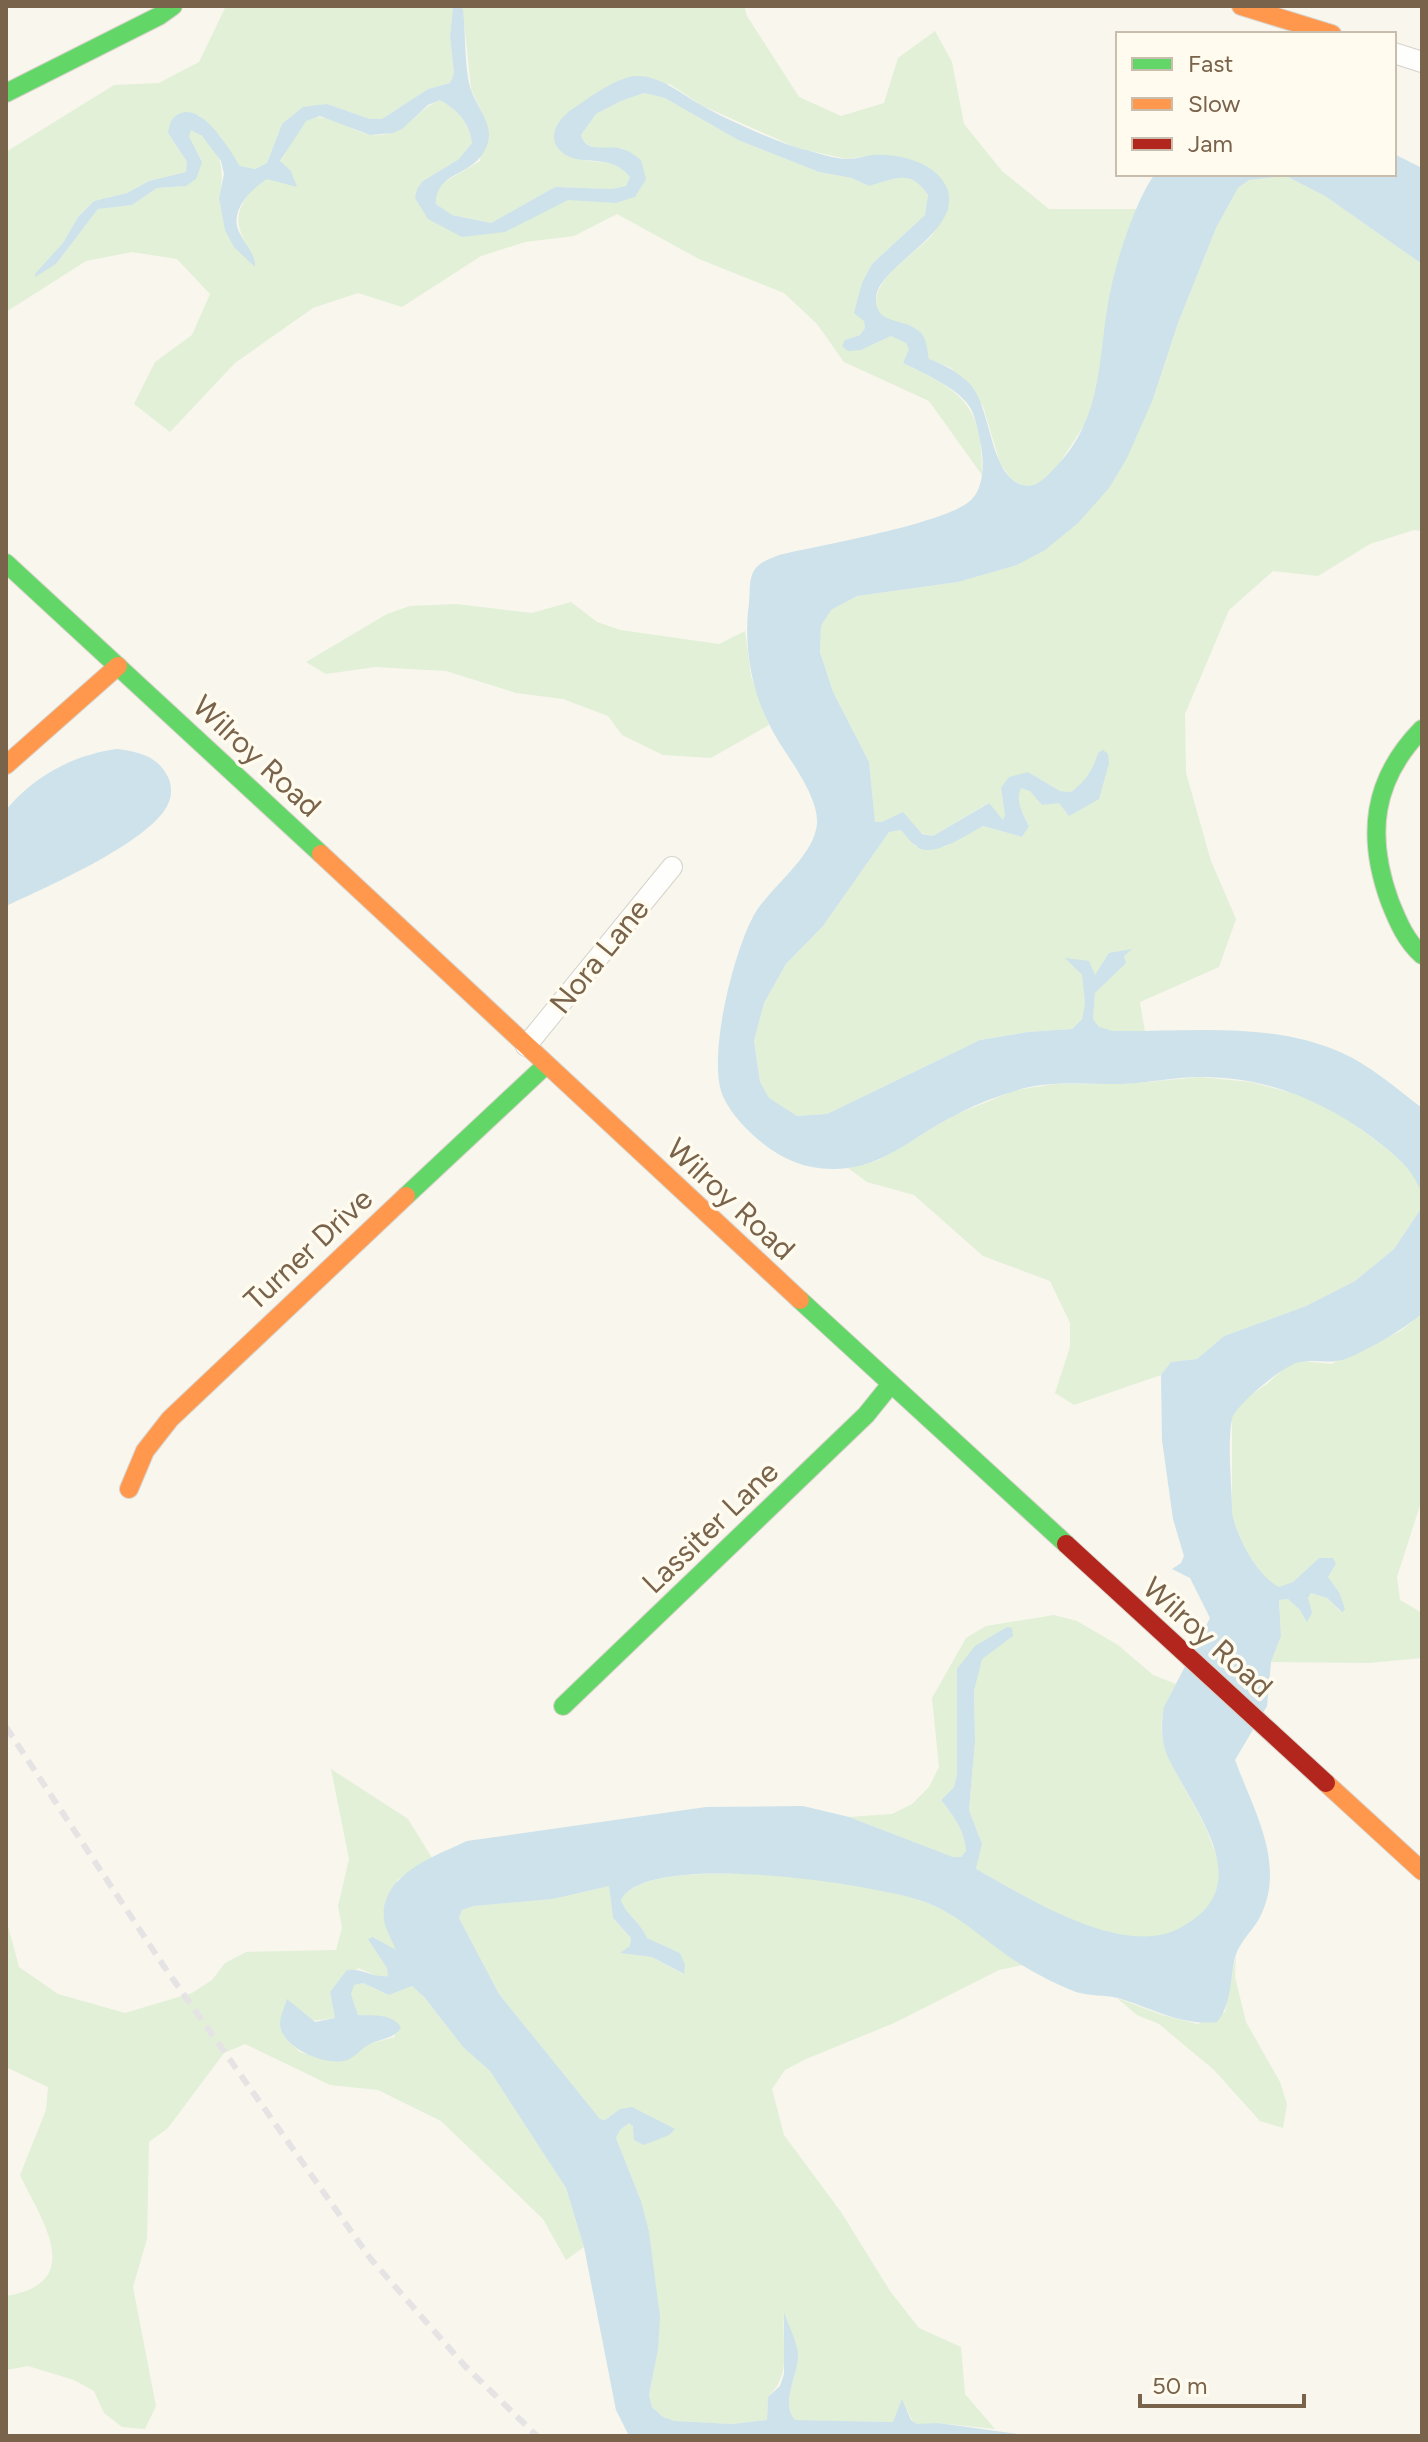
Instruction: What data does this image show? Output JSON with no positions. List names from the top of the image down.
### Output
{
  "streets": {
    "main road": ["Wilroy Road", "Turner Drive", "Lassiter Lane"],
    "street": ["Nora Lane"]
  },
  "crossings": [
    ["Wilroy Road", "Nora Lane"],
    ["Wilroy Road", "Turner Drive"],
    ["Wilroy Road", "Lassiter Lane"]
  ],
  "legend": ["Fast", "Slow", "Jam"],
  "scale_bar": "50 m"
}
